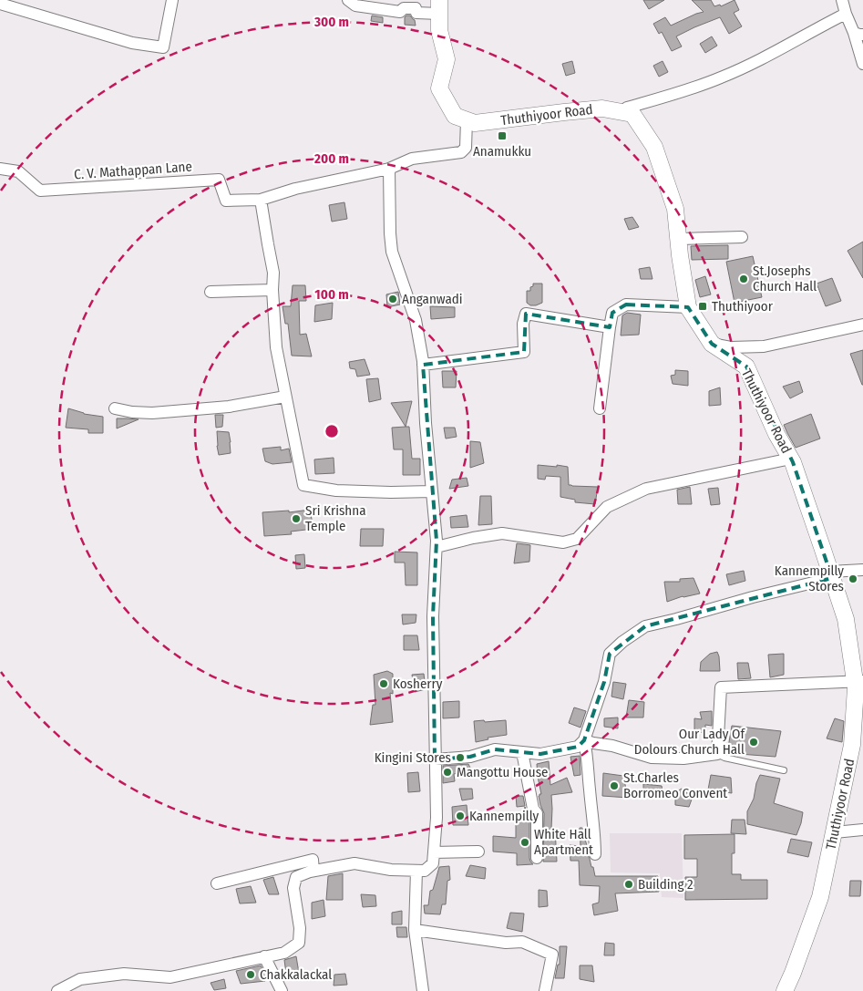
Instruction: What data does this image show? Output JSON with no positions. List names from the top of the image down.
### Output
{
  "streets": {
    "main road": ["Thuthiyoor Road"],
    "street": ["C. V. Mathappan Lane"]
  },
  "places": {
    "transit": ["Anamukku", "Thuthiyoor"],
    "other": [
      "St.Josephs Church Hall",
      "Anganwadi",
      "Sri Krishna Temple",
      "Kannempilly Stores",
      "Kosherry",
      "Our Lady Of Dolours Church Hall",
      "Kingini Stores",
      "Mangottu House",
      "St.Charles Borromeo Convent",
      "Kannempilly",
      "White Hall Apartment",
      "Building 2",
      "Chakkalackal"
    ]
  },
  "rings": ["300 m", "200 m", "100 m"]
}
